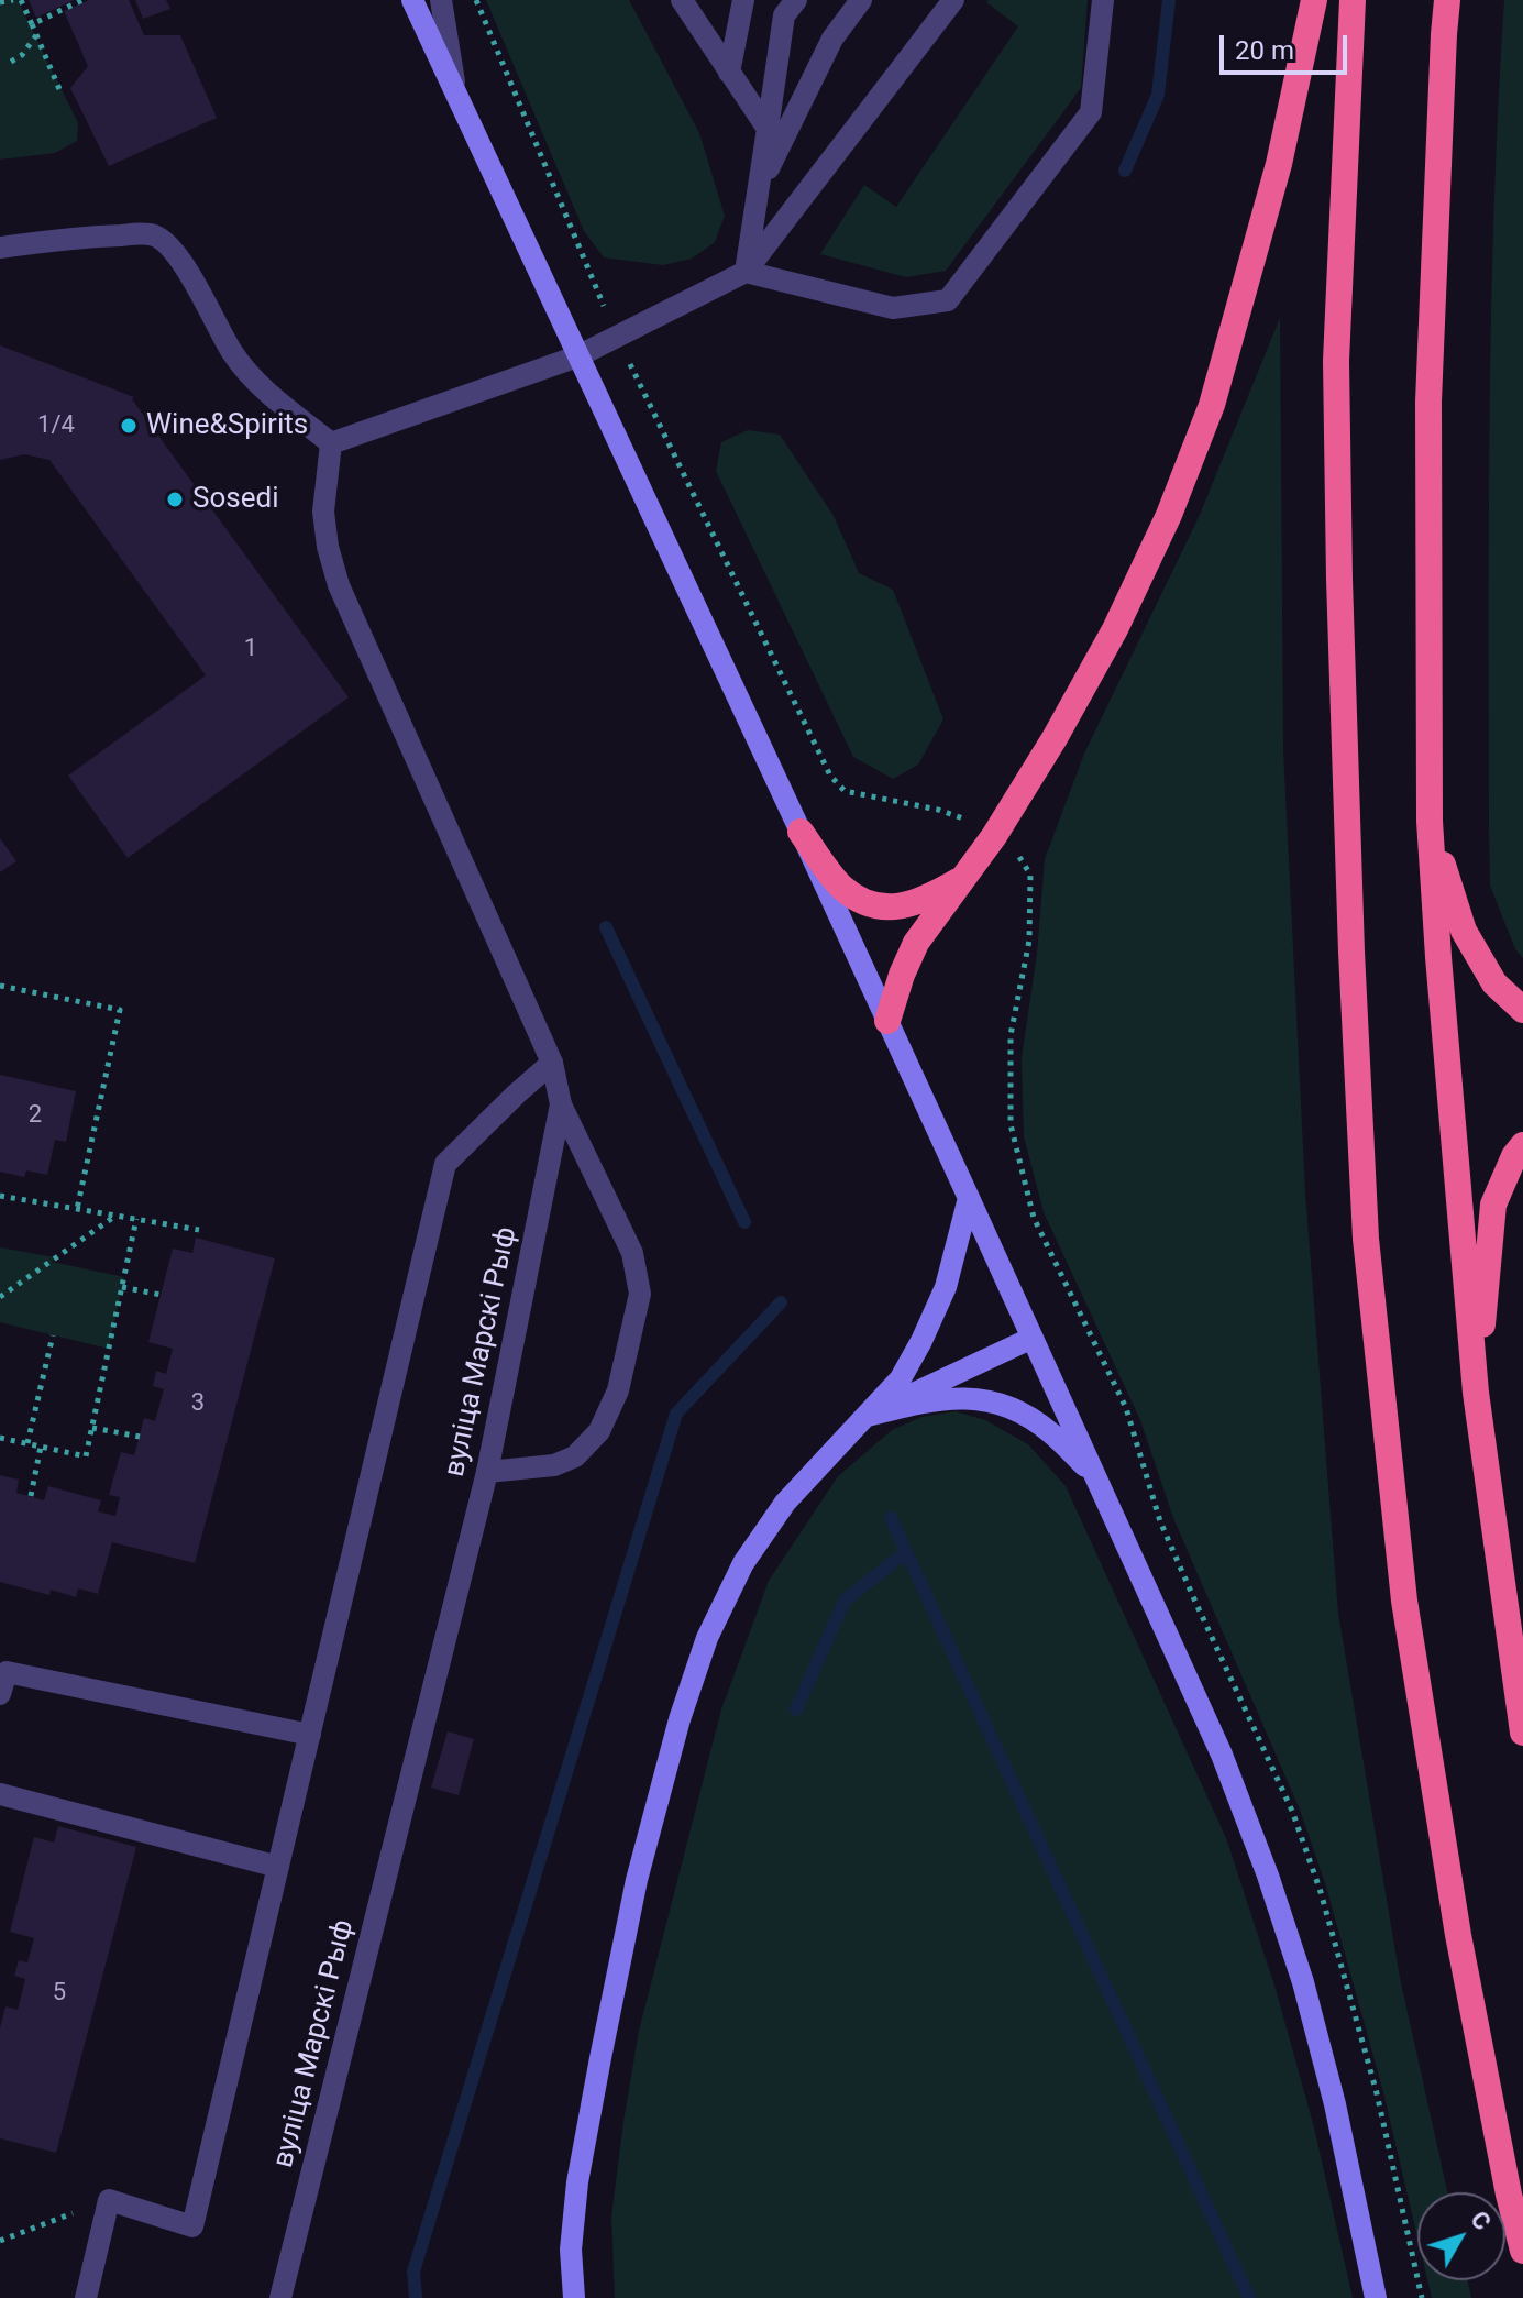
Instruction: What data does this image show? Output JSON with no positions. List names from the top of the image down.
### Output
{
  "streets": {
    "street": ["вуліца Марскі Рыф"]
  },
  "places": ["Wine&Spirits", "Sosedi"],
  "house_numbers": [
    "1/4",
    "1",
    "2",
    "3",
    "5"
  ],
  "scale_bar": "20 m",
  "north": "top right"
}
